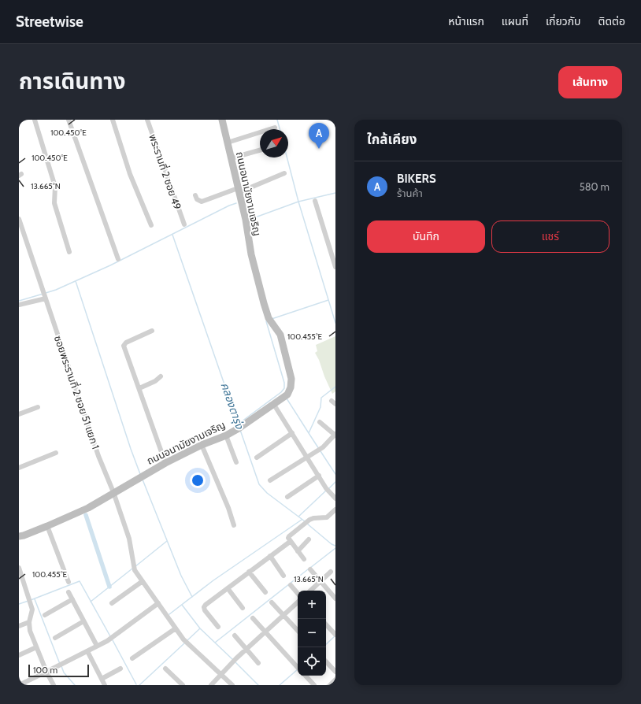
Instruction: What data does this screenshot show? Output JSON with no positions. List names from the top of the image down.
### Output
{
  "streets": {
    "street": ["พระรามที่ 2 ซอย 49", "ถนนอนามัยงามเจริญ", "ซอยพระรามที่ 2 ซอย 51 แยก 1"]
  },
  "crossings": [
    ["ถนนอนามัยงามเจริญ", "ซอยพระรามที่ 2 ซอย 51 แยก 1"]
  ],
  "water": ["คลองตารุ่ง"],
  "scale_bar": "100 m",
  "north": "top right",
  "page": {
    "header": "Streetwise",
    "nav": [
      "หน้าแรก",
      "แผนที่",
      "เกี่ยวกับ",
      "ติดต่อ"
    ],
    "title": "การเดินทาง",
    "buttons": [
      "เส้นทาง",
      ["บันทึก", "แชร์"]
    ],
    "heading": "ใกล้เคียง",
    "pins": "A",
    "list": [
      {
        "mark": "A",
        "name": "BIKERS",
        "note": "ร้านค้า",
        "value": "580 m"
      }
    ],
    "map_buttons": ["+", "−"],
    "scale": "100 m"
  },
  "coordinates": ["100.450°E", "13.665°N", "100.455°E"]
}
